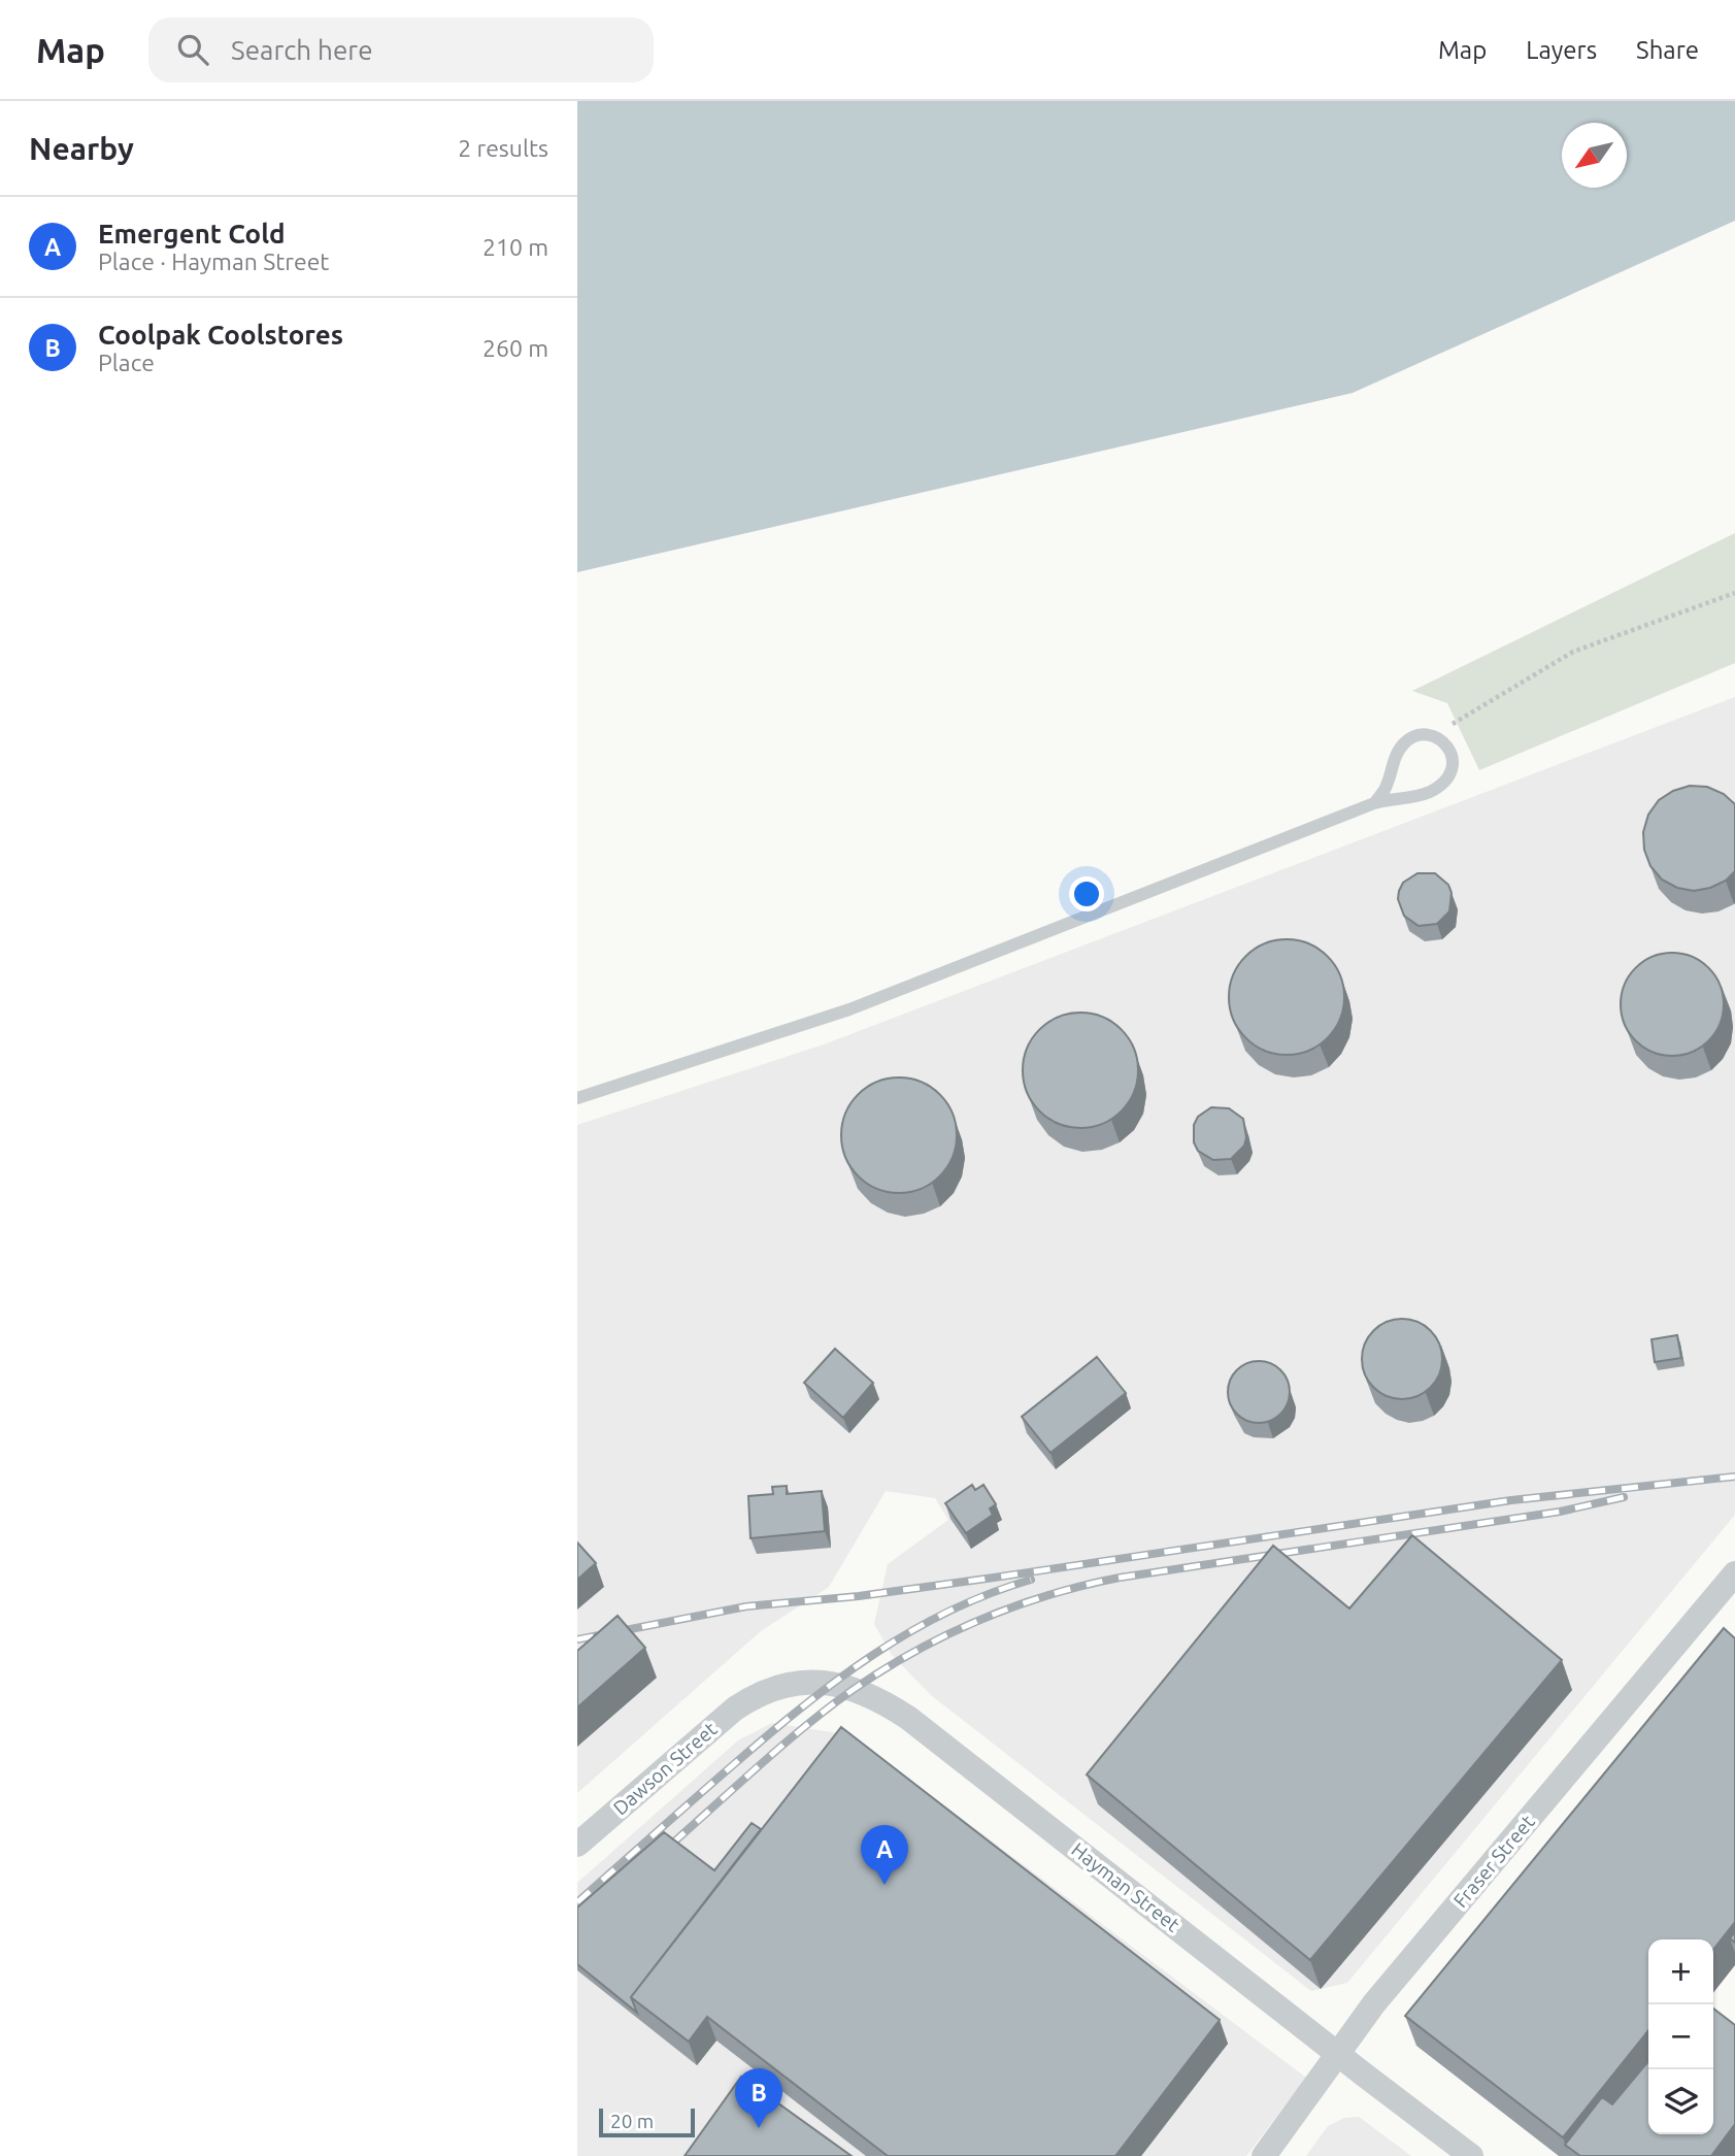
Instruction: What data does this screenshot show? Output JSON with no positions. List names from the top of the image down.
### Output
{
  "streets": {
    "street": ["Dawson Street", "Fraser Street", "Hayman Street"]
  },
  "crossings": [
    ["Dawson Street", "Hayman Street"],
    ["Fraser Street", "Hayman Street"]
  ],
  "scale_bar": "20 m",
  "north": "bottom left",
  "page": {
    "header": "Map",
    "search": "Search here",
    "nav": ["Map", "Layers", "Share"],
    "heading": ["Nearby", "2 results"],
    "list": [
      {
        "mark": "A",
        "name": "Emergent Cold",
        "note": "Place · Hayman Street",
        "value": "210 m"
      },
      {
        "mark": "B",
        "name": "Coolpak Coolstores",
        "note": "Place",
        "value": "260 m"
      }
    ],
    "pins": ["A", "B"],
    "map_buttons": ["+", "−"],
    "scale": "20 m"
  }
}
